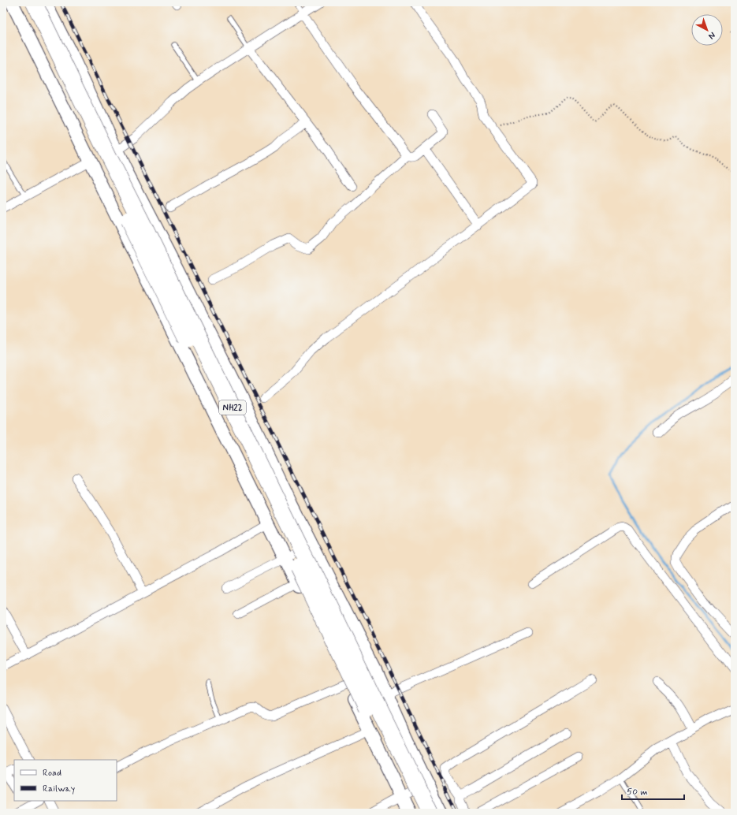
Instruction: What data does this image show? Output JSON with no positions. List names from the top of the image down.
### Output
{
  "streets": {
    "highway": ["NH22"]
  },
  "legend": ["Road", "Railway"],
  "scale_bar": "50 m",
  "north": "bottom right"
}
